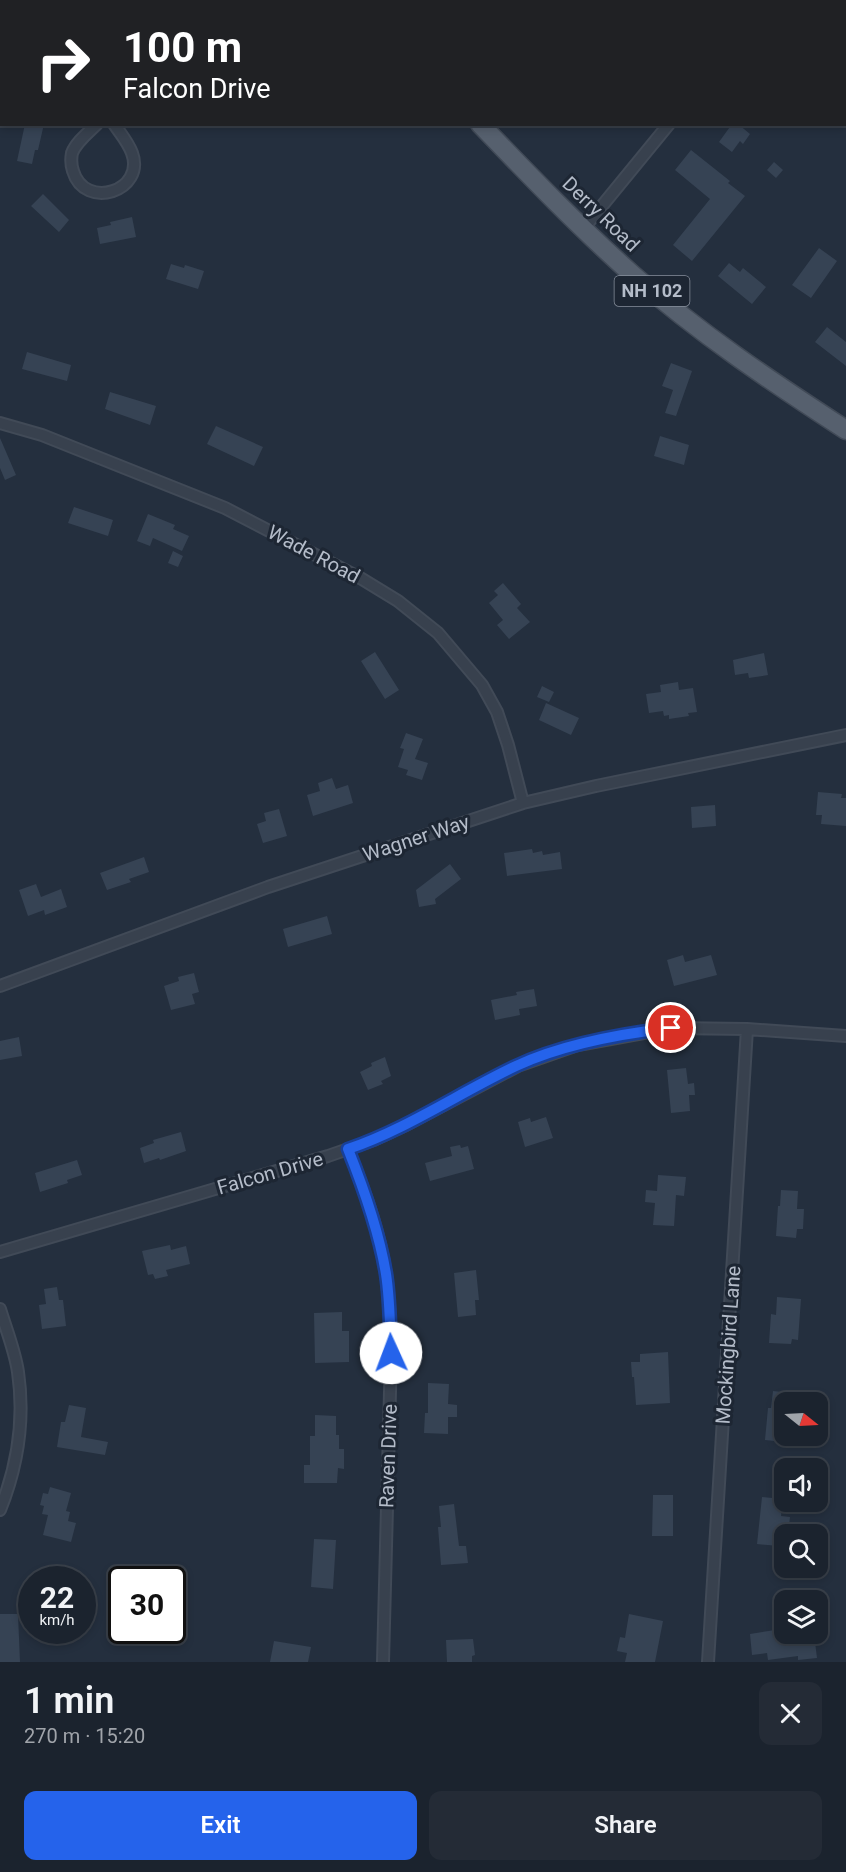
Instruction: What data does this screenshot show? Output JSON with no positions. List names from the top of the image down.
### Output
{
  "streets": {
    "main road": ["Derry Road", "NH 102"],
    "street": [
      "Wade Road",
      "Wagner Way",
      "Falcon Drive",
      "Mockingbird Lane",
      "Raven Drive"
    ]
  },
  "crossings": [
    ["Wade Road", "Wagner Way"],
    ["Falcon Drive", "Mockingbird Lane"],
    ["Falcon Drive", "Raven Drive"]
  ],
  "north": "right",
  "page": {
    "turn": ["100 m", "Falcon Drive"],
    "speed": "22 km/h",
    "limit": "30",
    "heading": ["1 min", "270 m · 15:20"],
    "buttons": ["Exit", "Share"]
  }
}
